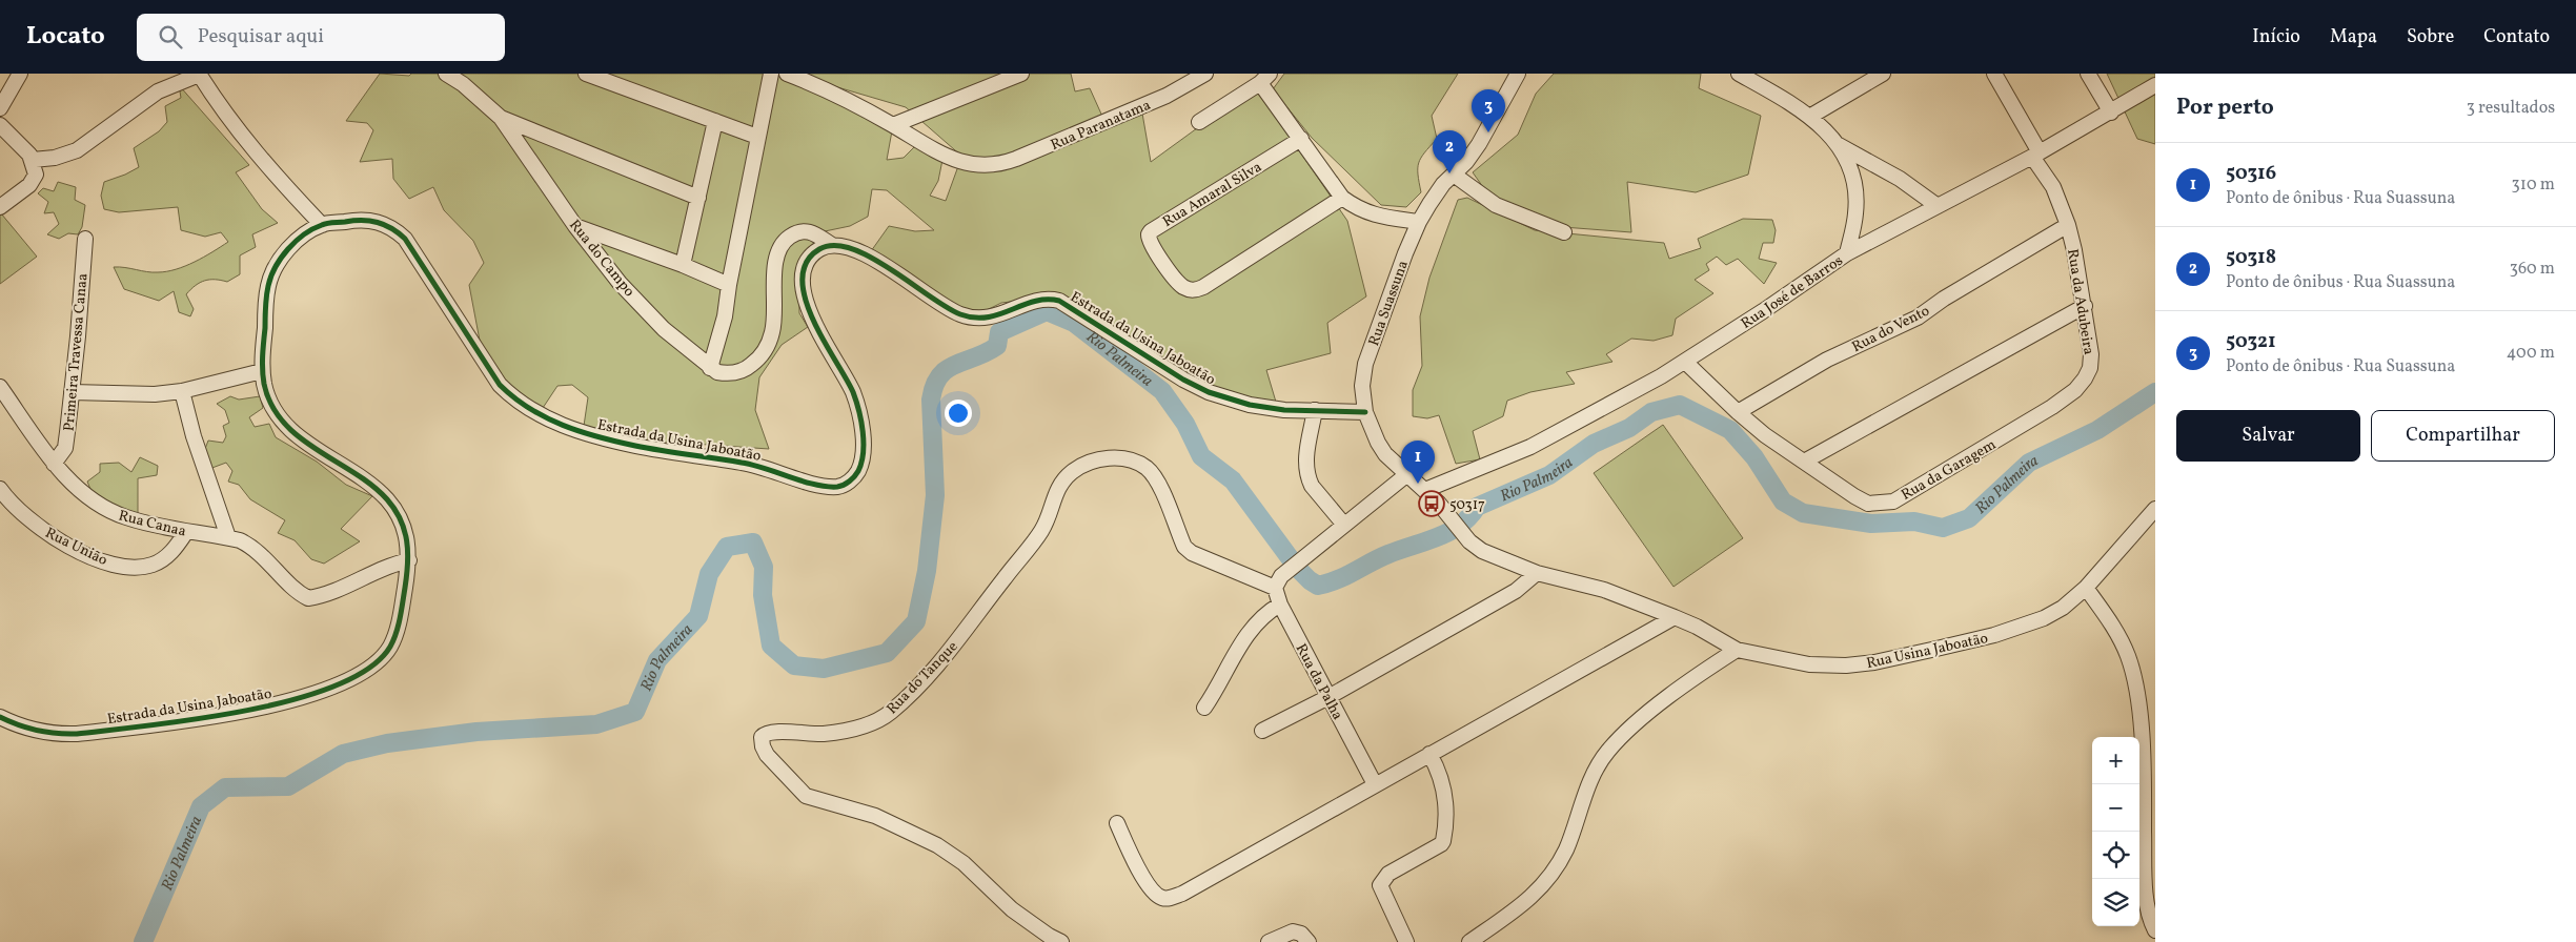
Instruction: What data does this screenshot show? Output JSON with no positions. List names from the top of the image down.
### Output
{
  "streets": {
    "street": [
      "Rua Paranatama",
      "Rua Amaral Silva",
      "Rua do Campo",
      "Rua José de Barros",
      "Rua da Adubeira",
      "Rua Suassuna",
      "Rua do Vento",
      "Estrada da Usina Jaboatão",
      "Primeira Travessa Canaa",
      "Rua da Garagem",
      "Rua Canaa",
      "Rua União",
      "Rua Usina Jaboatão",
      "Rua do Tanque",
      "Rua da Palha"
    ]
  },
  "crossings": [
    ["Rua do Campo", "Estrada da Usina Jaboatão"],
    ["Rua José de Barros", "Rua Suassuna"],
    ["Rua José de Barros", "Rua da Garagem"],
    ["Rua da Adubeira", "Rua do Vento"],
    ["Rua da Adubeira", "Rua da Garagem"],
    ["Rua Suassuna", "Estrada da Usina Jaboatão"],
    ["Rua Suassuna", "Rua Usina Jaboatão"],
    ["Rua do Vento", "Rua da Garagem"],
    ["Estrada da Usina Jaboatão", "Rua Canaa"],
    ["Primeira Travessa Canaa", "Rua Canaa"],
    ["Rua Canaa", "Rua União"],
    ["Rua do Tanque", "Rua da Palha"]
  ],
  "water": ["Rio Palmeira"],
  "places": {
    "bus stop": ["50317"]
  },
  "page": {
    "header": "Locato",
    "search": "Pesquisar aqui",
    "nav": [
      "Início",
      "Mapa",
      "Sobre",
      "Contato"
    ],
    "heading": ["Por perto", "3 resultados"],
    "pins": ["3", "2", "1"],
    "list": [
      {
        "mark": "1",
        "name": "50316",
        "note": "Ponto de ônibus · Rua Suassuna",
        "value": "310 m"
      },
      {
        "mark": "2",
        "name": "50318",
        "note": "Ponto de ônibus · Rua Suassuna",
        "value": "360 m"
      },
      {
        "mark": "3",
        "name": "50321",
        "note": "Ponto de ônibus · Rua Suassuna",
        "value": "400 m"
      }
    ],
    "buttons": ["Salvar", "Compartilhar"],
    "map_buttons": ["+", "−"]
  }
}
